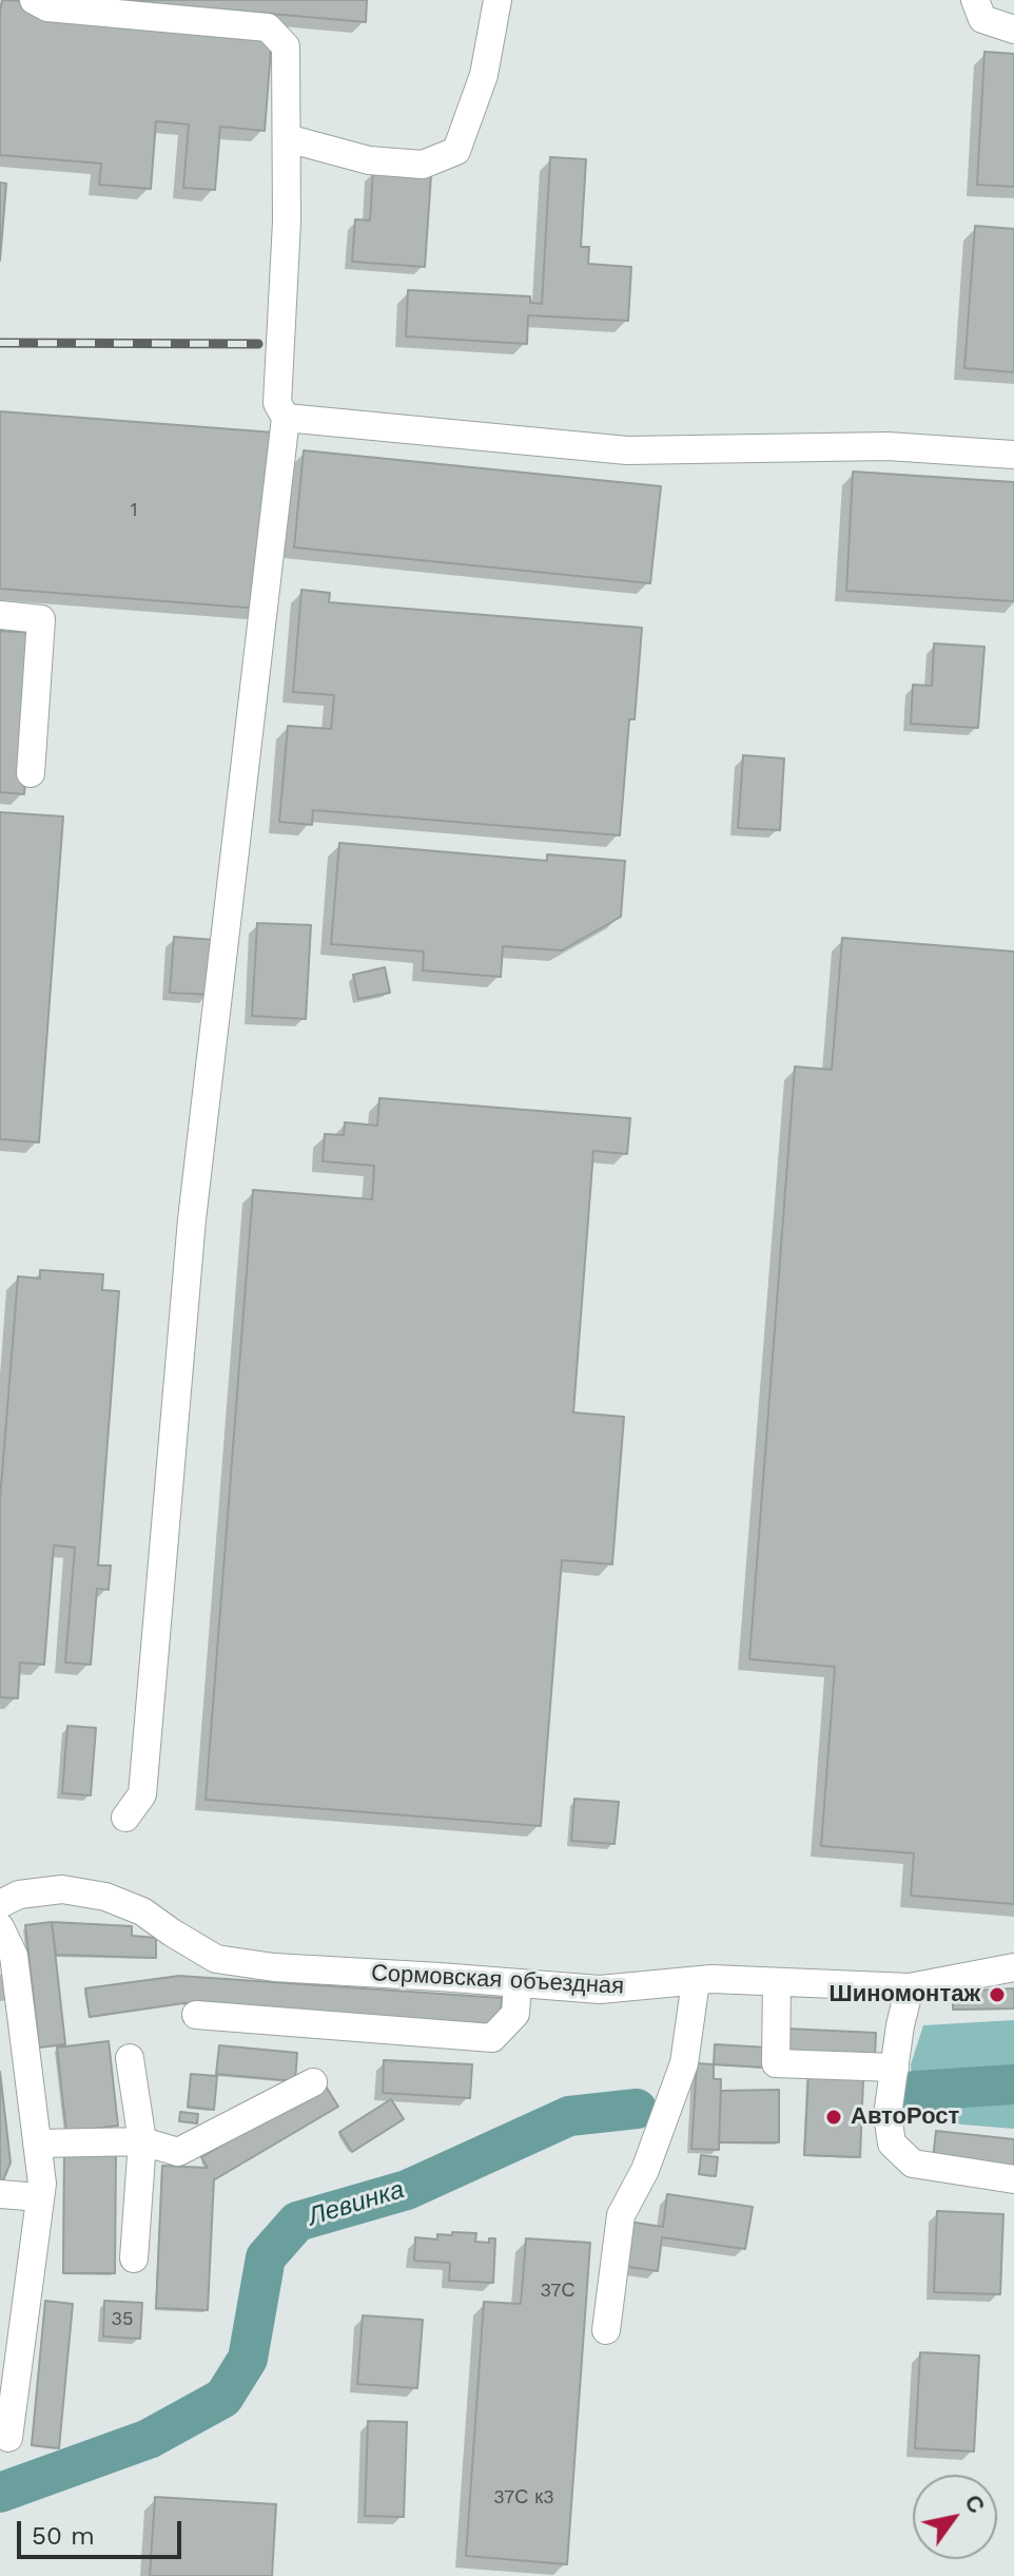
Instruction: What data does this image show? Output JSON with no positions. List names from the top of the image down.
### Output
{
  "streets": {
    "street": ["Сормовская объездная"]
  },
  "water": ["Левинка"],
  "places": ["Шиномонтаж", "АвтоРост"],
  "house_numbers": [
    "1",
    "37С",
    "35",
    "37С к3"
  ],
  "scale_bar": "50 m",
  "north": "top right"
}
